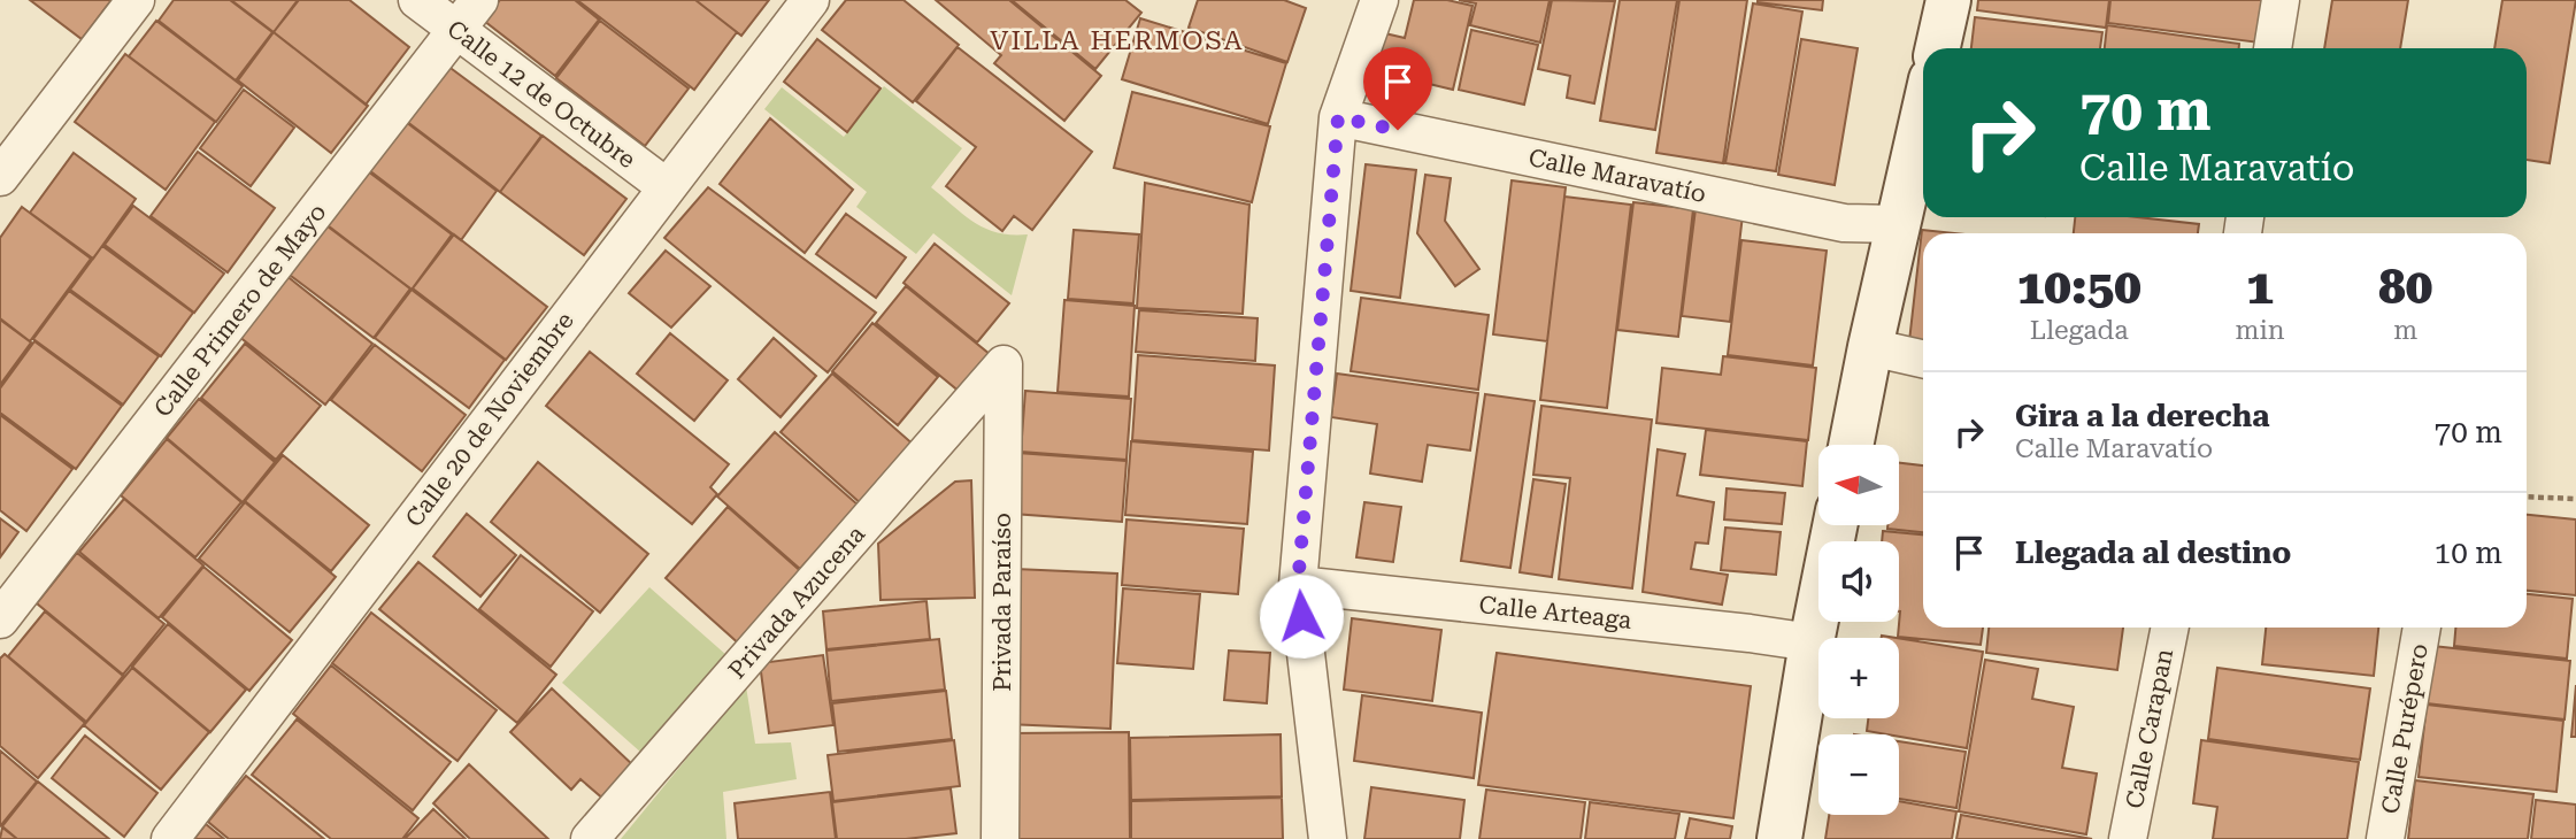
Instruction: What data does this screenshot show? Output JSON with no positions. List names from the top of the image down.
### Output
{
  "streets": {
    "street": [
      "Calle 12 de Octubre",
      "Calle Maravatío",
      "Calle Primero de Mayo",
      "Calle 20 de Noviembre",
      "Privada Azucena",
      "Privada Paraíso",
      "Calle Arteaga",
      "Calle Carapan",
      "Calle Purépero"
    ]
  },
  "crossings": [
    ["Calle 12 de Octubre", "Calle Primero de Mayo"],
    ["Calle 12 de Octubre", "Calle 20 de Noviembre"],
    ["Privada Azucena", "Privada Paraíso"]
  ],
  "districts": ["VILLA HERMOSA"],
  "north": "left",
  "page": {
    "turn": ["70 m", "Calle Maravatío"],
    "eta": [
      "10:50",
      "Llegada",
      "1",
      "min",
      "80",
      "m"
    ],
    "list": [
      {
        "name": "Gira a la derecha",
        "note": "Calle Maravatío",
        "value": "70 m"
      },
      {
        "name": "Llegada al destino",
        "value": "10 m"
      }
    ],
    "map_buttons": ["+", "−"]
  }
}
